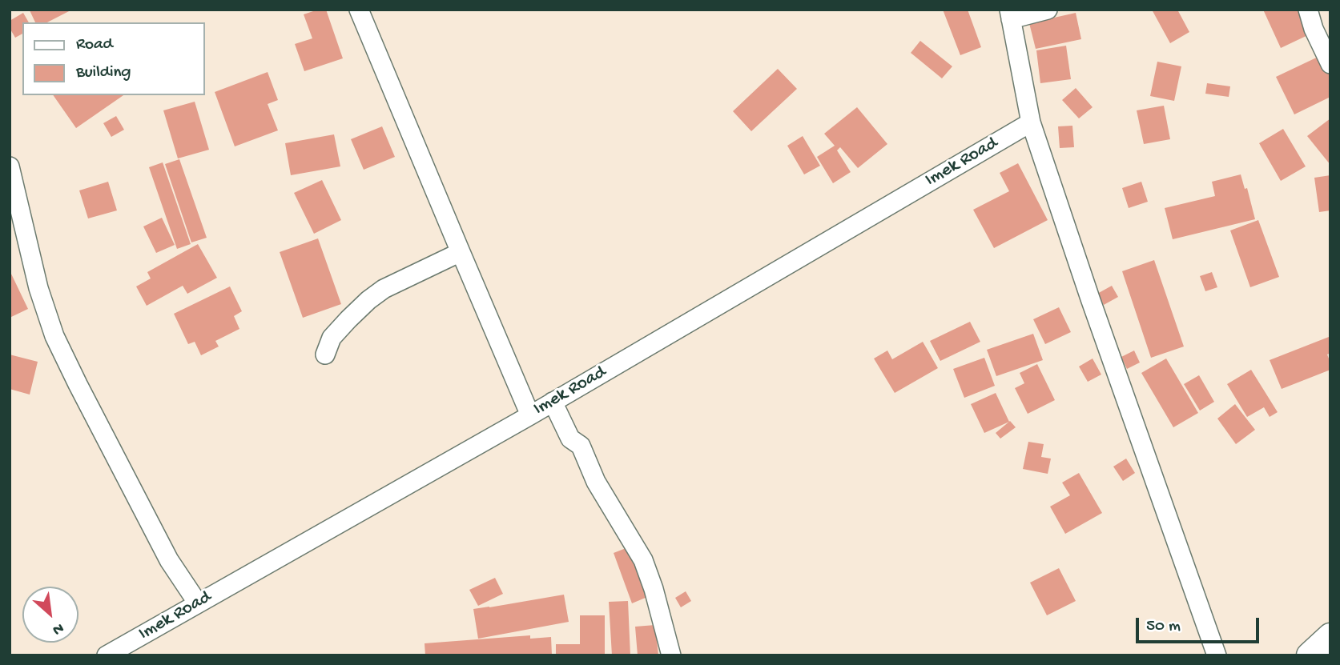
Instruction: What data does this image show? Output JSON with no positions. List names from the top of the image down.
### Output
{
  "streets": {
    "street": ["Imek Road"]
  },
  "legend": ["Road", "Building"],
  "scale_bar": "50 m",
  "north": "bottom right"
}
